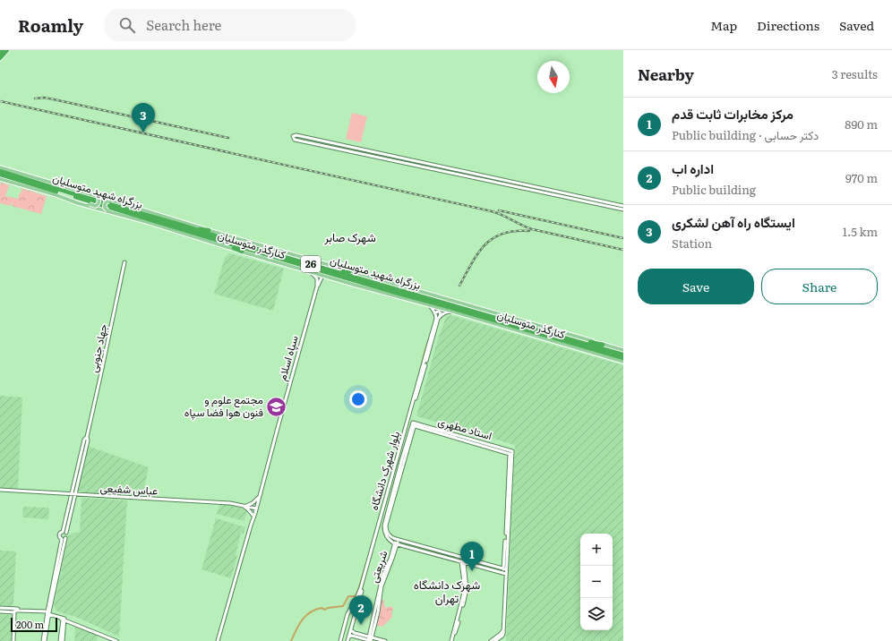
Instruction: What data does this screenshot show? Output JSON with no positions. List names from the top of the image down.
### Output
{
  "streets": {
    "highway": ["بزرگراه شهید متوسلیان", "26"],
    "main road": ["کنارگذر متوسلیان"],
    "street": [
      "جهاد جنوبی",
      "سپاه اسلام",
      "استاد مطهری",
      "بلوار شهرک دانشگاه",
      "عباس شفیعی",
      "شریعتی"
    ]
  },
  "crossings": [
    ["بزرگراه شهید متوسلیان", "کنارگذر متوسلیان"],
    ["کنارگذر متوسلیان", "سپاه اسلام"],
    ["جهاد جنوبی", "عباس شفیعی"],
    ["سپاه اسلام", "عباس شفیعی"]
  ],
  "districts": ["شهرک صابر", "شهرک دانشگاه تهران"],
  "places": {
    "school or university": ["مجتمع علوم و فنون هوا فضا سپاه"]
  },
  "scale_bar": "200 m",
  "north": "bottom",
  "page": {
    "header": "Roamly",
    "search": "Search here",
    "nav": ["Map", "Directions", "Saved"],
    "heading": ["Nearby", "3 results"],
    "list": [
      {
        "mark": "1",
        "name": "مرکز مخابرات ثابت قدم",
        "note": "Public building · دکتر حسابی",
        "value": "890 m"
      },
      {
        "mark": "2",
        "name": "اداره اب",
        "note": "Public building",
        "value": "970 m"
      },
      {
        "mark": "3",
        "name": "ایستگاه راه آهن لشکری",
        "note": "Station",
        "value": "1.5 km"
      }
    ],
    "pins": ["3", "1", "2"],
    "buttons": ["Save", "Share"],
    "map_buttons": ["+", "−"],
    "scale": "200 m"
  }
}
